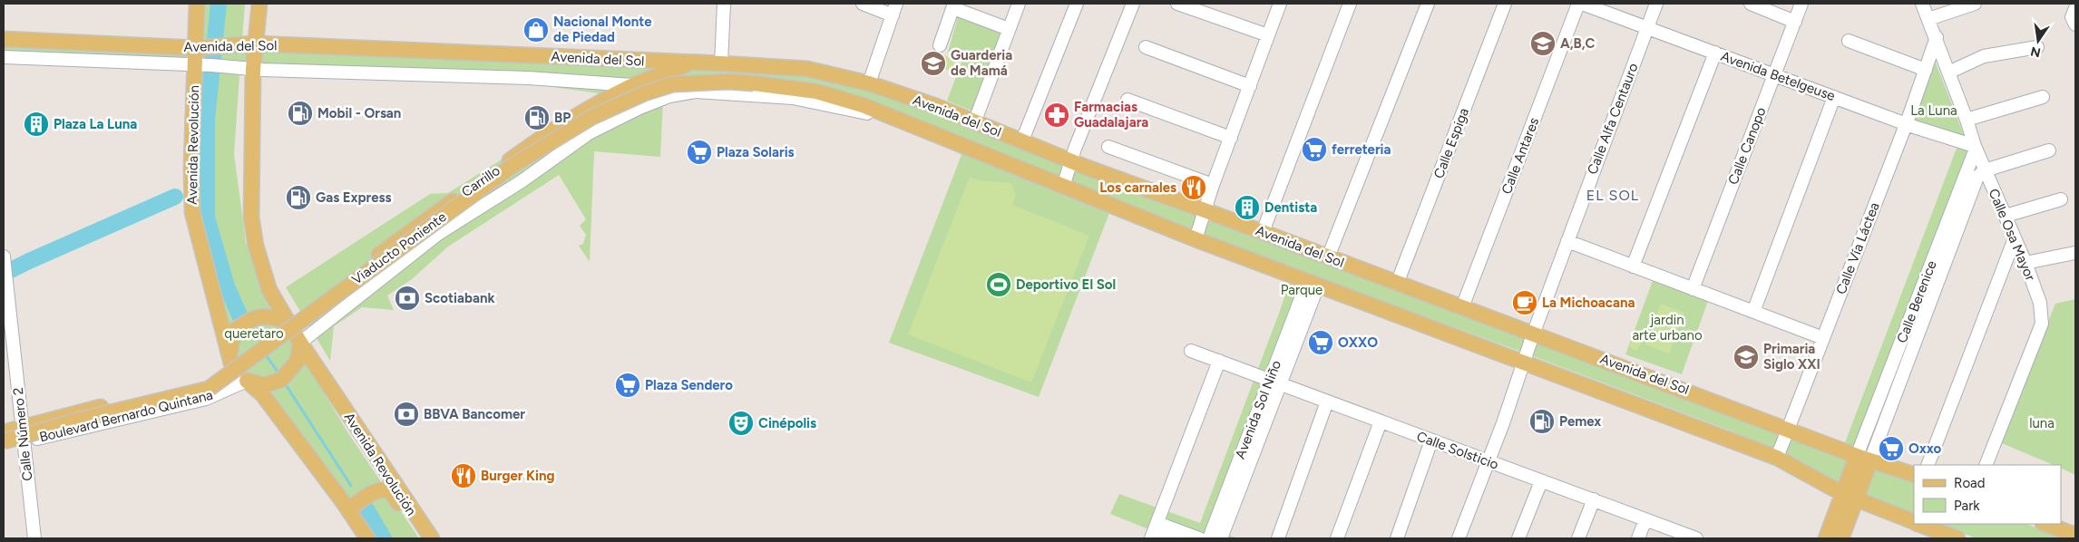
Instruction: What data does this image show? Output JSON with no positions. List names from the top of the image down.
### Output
{
  "streets": {
    "main road": [
      "Avenida del Sol",
      "Avenida Revolución",
      "Carrillo",
      "Viaducto Poniente",
      "Boulevard Bernardo Quintana"
    ],
    "street": [
      "Avenida Betelgeuse",
      "Calle Alfa Centauro",
      "Calle Espiga",
      "Calle Canopo",
      "Calle Antares",
      "Calle Osa Mayor",
      "Calle Vía Láctea",
      "Calle Berenice",
      "Avenida Sol Niño",
      "Calle Número 2",
      "Calle Solsticio"
    ]
  },
  "crossings": [
    ["Avenida del Sol", "Calle Alfa Centauro"],
    ["Avenida del Sol", "Calle Espiga"],
    ["Avenida del Sol", "Avenida Revolución"],
    ["Avenida del Sol", "Calle Antares"],
    ["Avenida del Sol", "Carrillo"],
    ["Avenida del Sol", "Viaducto Poniente"],
    ["Avenida del Sol", "Calle Vía Láctea"],
    ["Avenida del Sol", "Calle Berenice"],
    ["Avenida del Sol", "Avenida Sol Niño"],
    ["Avenida del Sol", "Boulevard Bernardo Quintana"],
    ["Avenida Betelgeuse", "Calle Alfa Centauro"],
    ["Avenida Betelgeuse", "Calle Canopo"],
    ["Avenida Betelgeuse", "Calle Antares"],
    ["Avenida Betelgeuse", "Calle Osa Mayor"],
    ["Avenida Betelgeuse", "Calle Vía Láctea"],
    ["Avenida Betelgeuse", "Calle Berenice"],
    ["Calle Alfa Centauro", "Calle Solsticio"],
    ["Avenida Revolución", "Carrillo"],
    ["Avenida Revolución", "Boulevard Bernardo Quintana"],
    ["Carrillo", "Boulevard Bernardo Quintana"],
    ["Calle Osa Mayor", "Calle Vía Láctea"],
    ["Calle Osa Mayor", "Calle Berenice"],
    ["Viaducto Poniente", "Boulevard Bernardo Quintana"],
    ["Viaducto Poniente", "Calle Número 2"],
    ["Avenida Sol Niño", "Calle Solsticio"],
    ["Boulevard Bernardo Quintana", "Calle Número 2"]
  ],
  "districts": ["EL SOL"],
  "parks": [
    "La Luna",
    "Parque",
    "jardin arte urbano",
    "queretaro",
    "luna"
  ],
  "places": {
    "shop": ["Nacional Monte de Piedad"],
    "school or university": ["A,B,C", "Guarderia de Mamá", "Primaria Siglo XXI"],
    "fuel station": [
      "Mobil - Orsan",
      "BP",
      "Gas Express",
      "Pemex"
    ],
    "pharmacy": ["Farmacias Guadalajara"],
    "building": ["Plaza La Luna", "Dentista"],
    "supermarket": [
      "ferreteria",
      "Plaza Solaris",
      "OXXO",
      "Plaza Sendero",
      "Oxxo"
    ],
    "restaurant": ["Los carnales", "Burger King"],
    "sports": ["Deportivo El Sol"],
    "bank": ["Scotiabank", "BBVA Bancomer"],
    "cafe": ["La Michoacana"],
    "theatre": ["Cinépolis"]
  },
  "legend": ["Road", "Park"],
  "north": "bottom"
}
